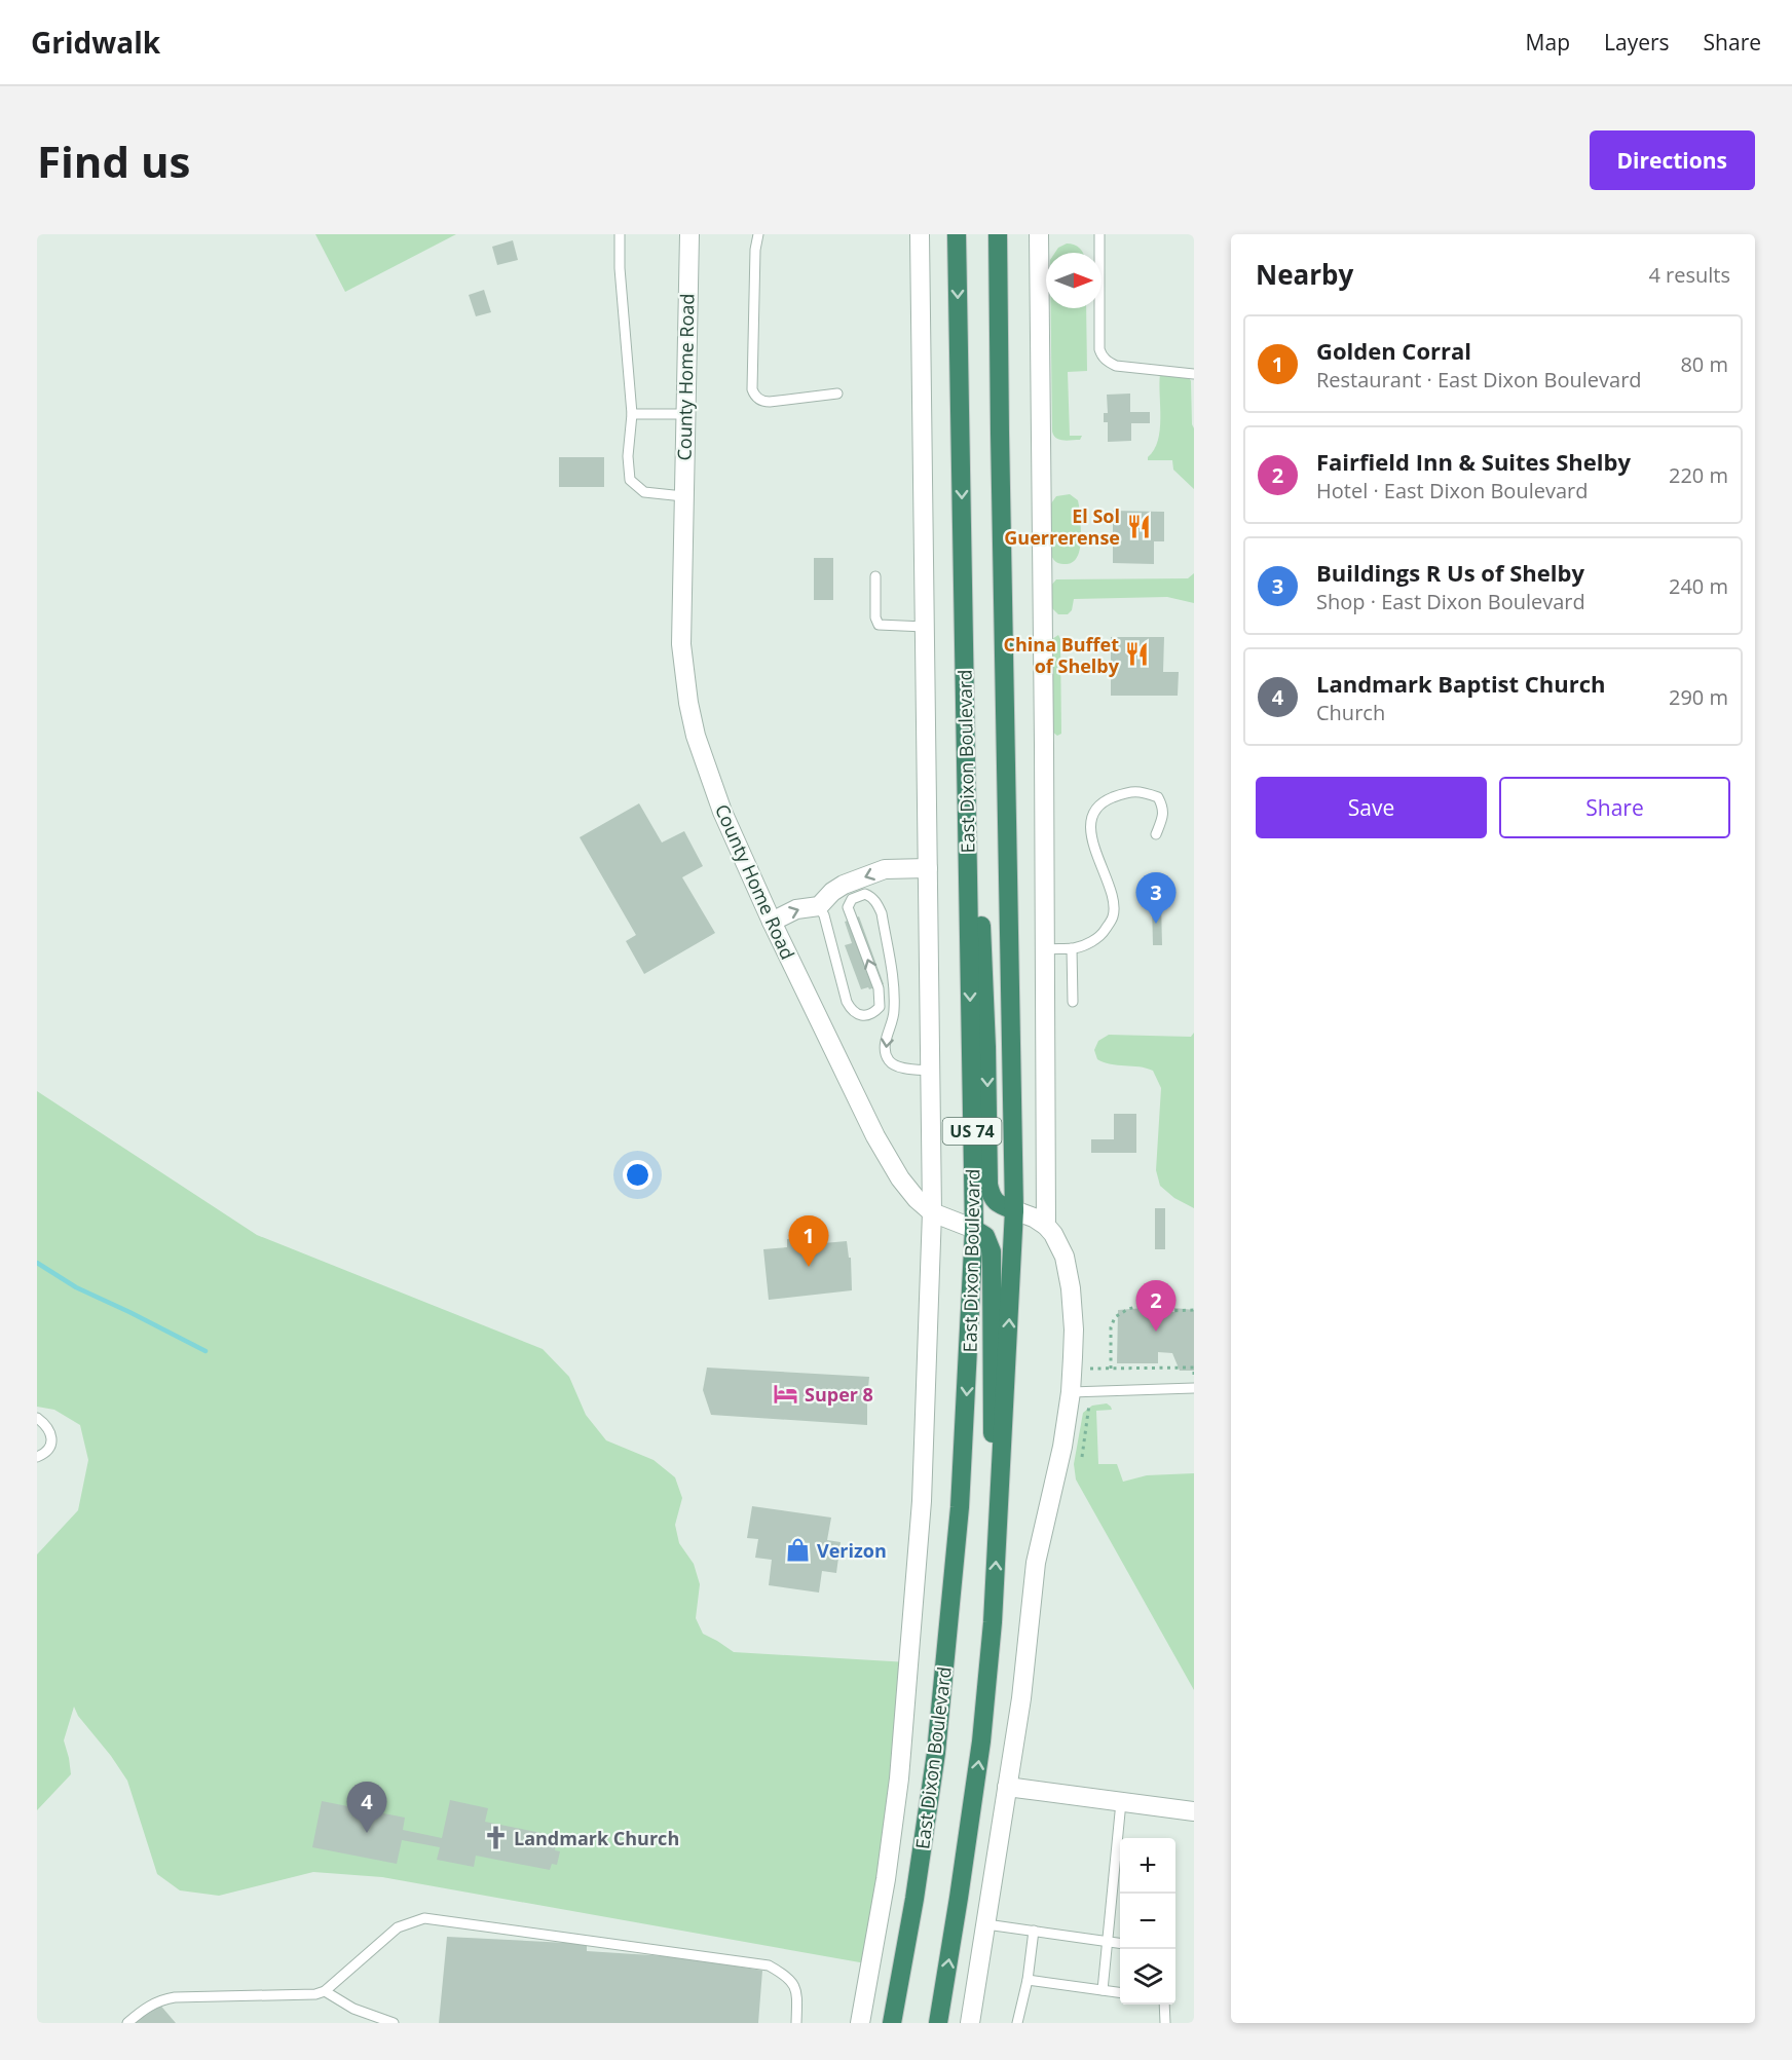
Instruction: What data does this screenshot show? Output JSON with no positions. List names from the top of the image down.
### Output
{
  "streets": {
    "highway": ["East Dixon Boulevard", "US 74"],
    "street": ["County Home Road"]
  },
  "crossings": [
    ["County Home Road", "East Dixon Boulevard"]
  ],
  "places": {
    "restaurant": ["El Sol Guerrerense", "China Buffet of Shelby"],
    "hotel": ["Super 8"],
    "shop": ["Verizon"],
    "church": ["Landmark Church"]
  },
  "north": "right",
  "page": {
    "header": "Gridwalk",
    "nav": ["Map", "Layers", "Share"],
    "buttons": [
      "Directions",
      ["Save", "Share"]
    ],
    "title": "Find us",
    "heading": ["Nearby", "4 results"],
    "list": [
      {
        "mark": "1",
        "name": "Golden Corral",
        "note": "Restaurant · East Dixon Boulevard",
        "value": "80 m"
      },
      {
        "mark": "2",
        "name": "Fairfield Inn & Suites Shelby",
        "note": "Hotel · East Dixon Boulevard",
        "value": "220 m"
      },
      {
        "mark": "3",
        "name": "Buildings R Us of Shelby",
        "note": "Shop · East Dixon Boulevard",
        "value": "240 m"
      },
      {
        "mark": "4",
        "name": "Landmark Baptist Church",
        "note": "Church",
        "value": "290 m"
      }
    ],
    "pins": [
      "3",
      "1",
      "2",
      "4"
    ],
    "map_buttons": ["+", "−"]
  }
}
